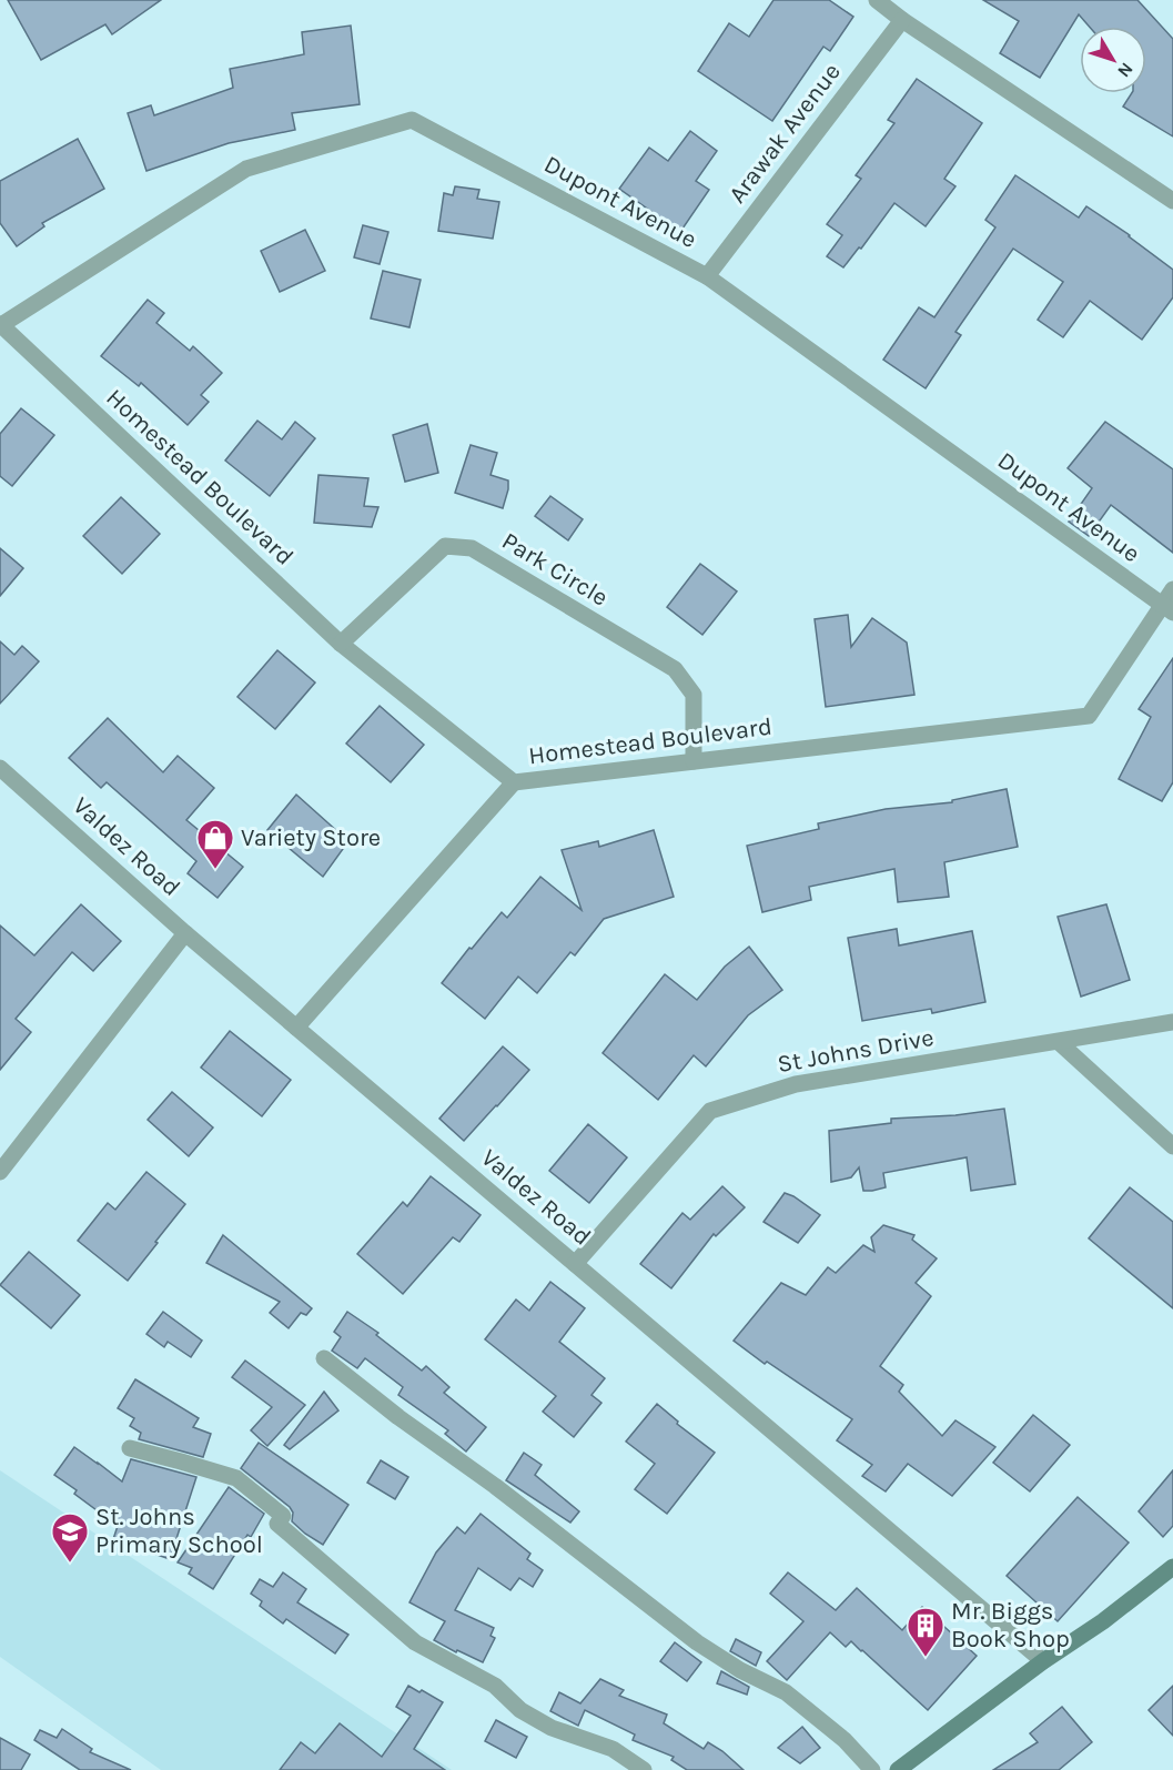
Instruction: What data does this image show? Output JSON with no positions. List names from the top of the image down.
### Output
{
  "streets": {
    "street": [
      "Arawak Avenue",
      "Dupont Avenue",
      "Homestead Boulevard",
      "Park Circle",
      "Valdez Road",
      "St Johns Drive"
    ]
  },
  "crossings": [
    ["Arawak Avenue", "Dupont Avenue"],
    ["Dupont Avenue", "Homestead Boulevard"],
    ["Homestead Boulevard", "Park Circle"],
    ["Valdez Road", "St Johns Drive"]
  ],
  "places": {
    "shop": ["Variety Store"],
    "school or university": ["St. Johns Primary School"],
    "building": ["Mr. Biggs Book Shop"]
  },
  "north": "bottom right"
}
